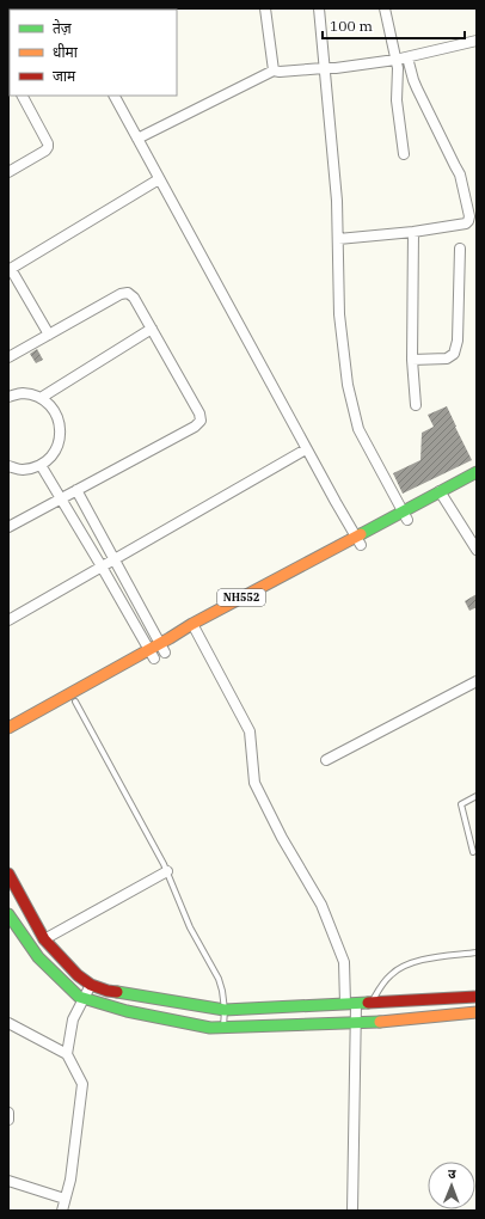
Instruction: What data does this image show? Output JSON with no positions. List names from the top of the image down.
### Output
{
  "streets": {
    "main road": ["NH552"]
  },
  "legend": ["तेज़", "धीमा", "जाम"],
  "scale_bar": "100 m",
  "north": "top"
}
